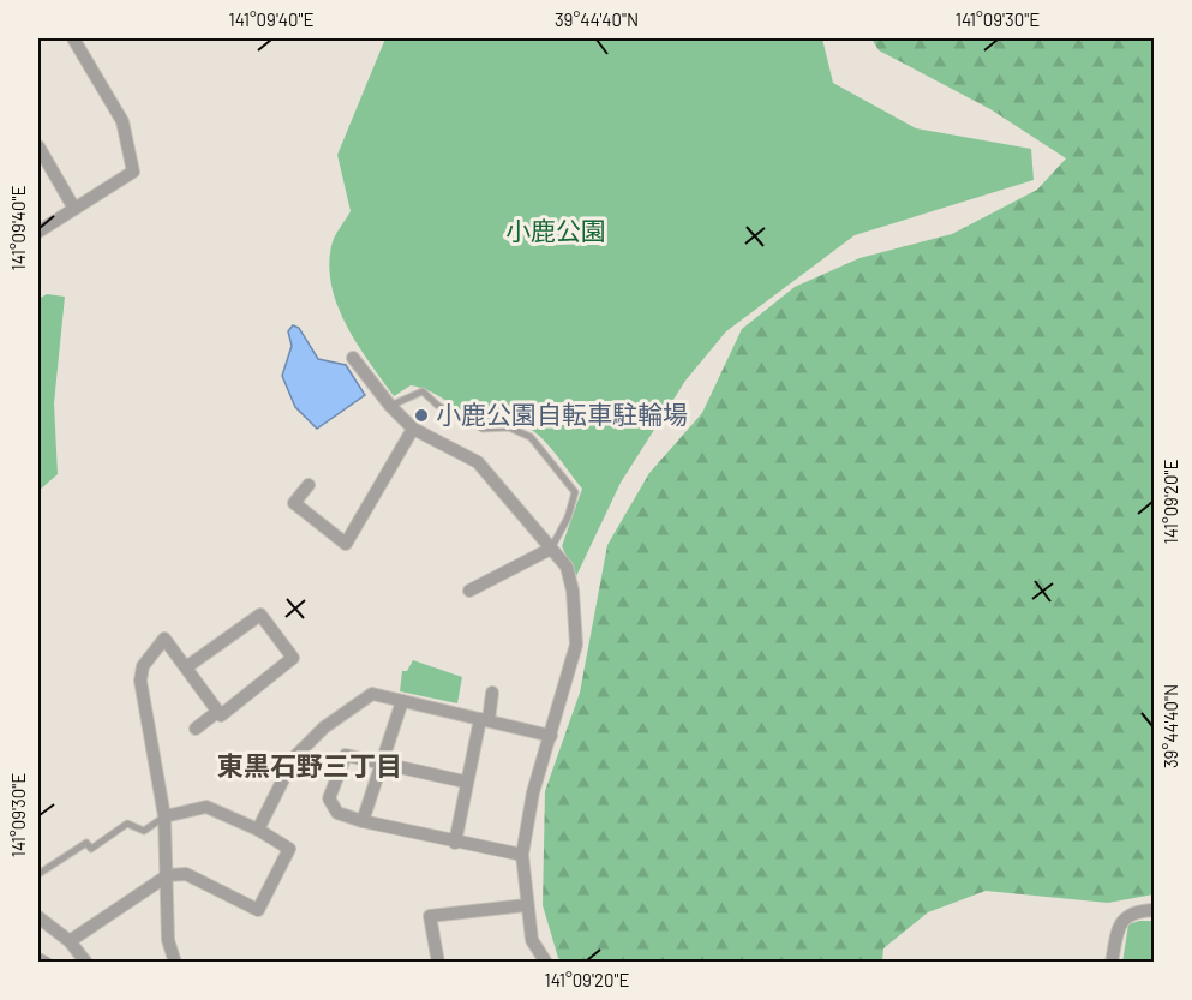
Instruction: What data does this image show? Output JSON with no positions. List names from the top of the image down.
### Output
{
  "districts": ["東黒石野三丁目"],
  "parks": ["小鹿公園"],
  "places": ["小鹿公園自転車駐輪場"],
  "coordinates": [
    "141°09'40\"E",
    "39°44'40\"N",
    "141°09'30\"E",
    "141°09'20\"E"
  ]
}
